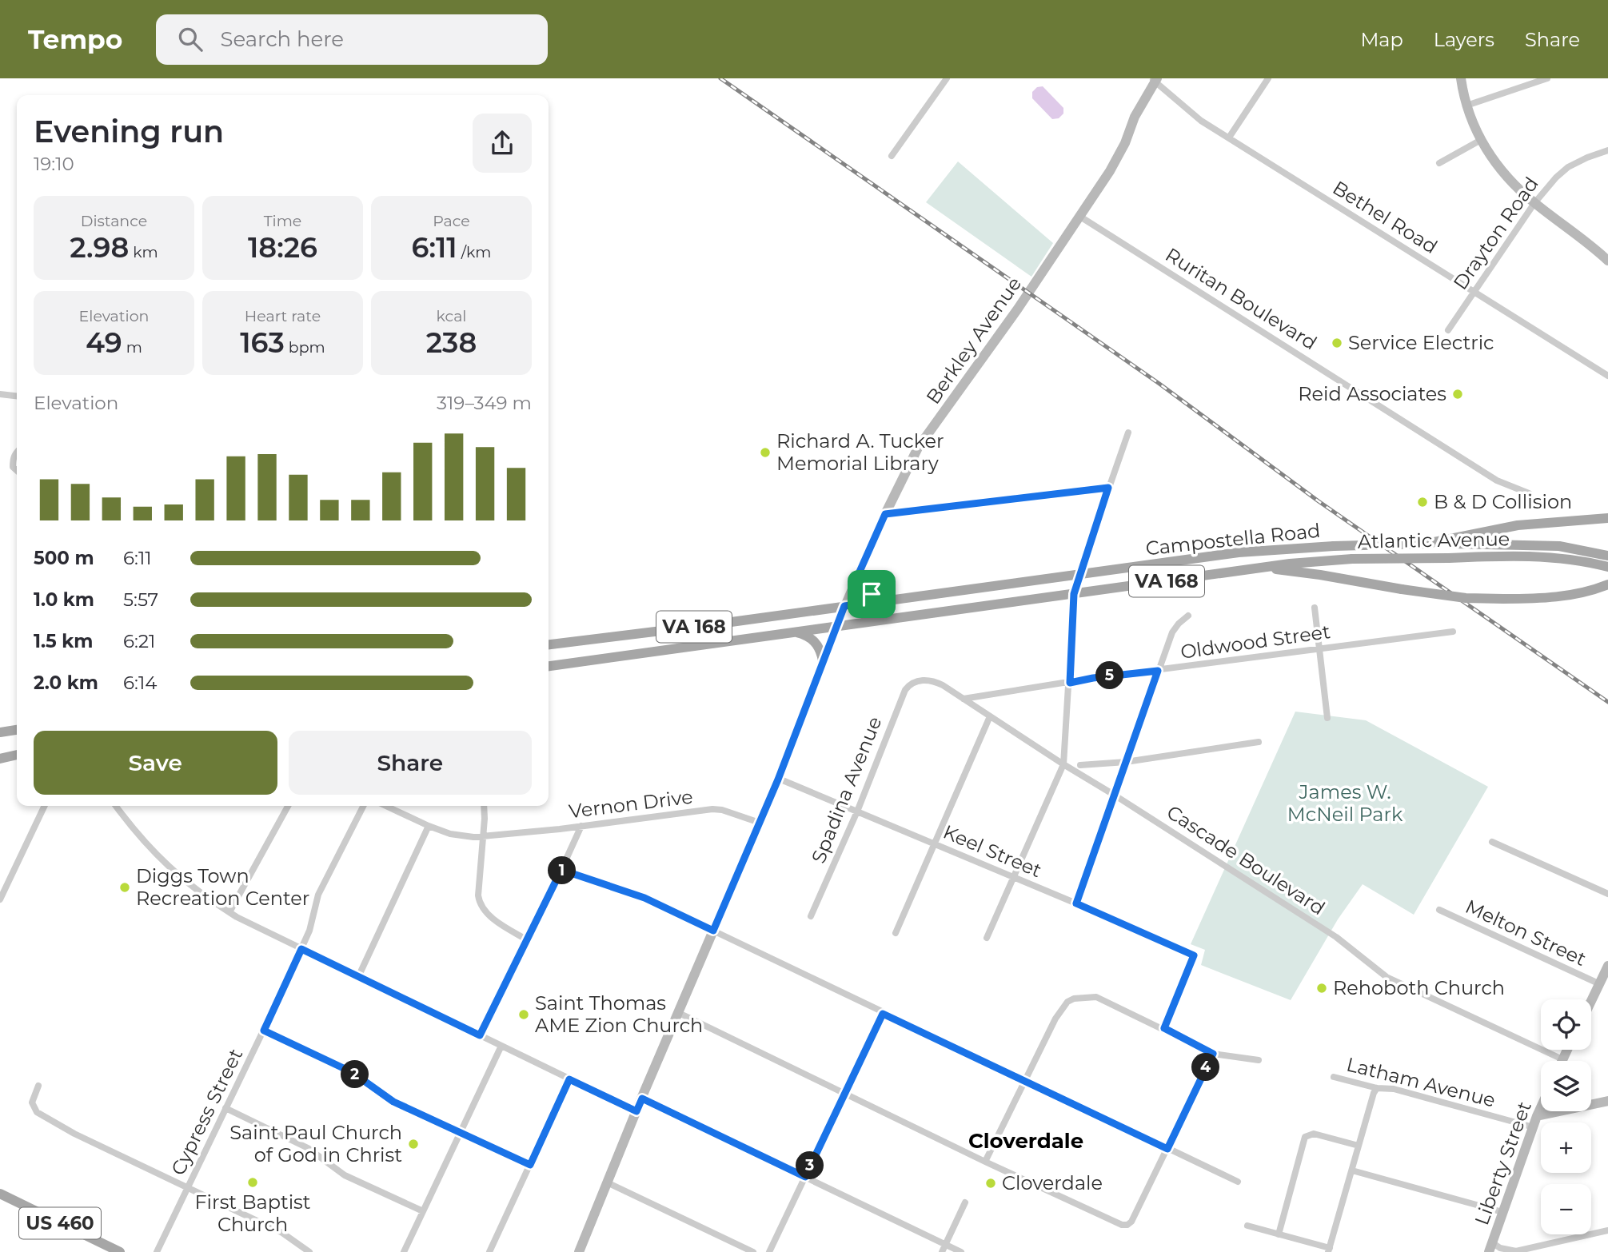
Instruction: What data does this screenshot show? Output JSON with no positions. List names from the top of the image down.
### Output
{
  "streets": {
    "main road": [
      "Campostella Road",
      "Atlantic Avenue",
      "VA 168",
      "US 460"
    ],
    "street": [
      "Bethel Road",
      "Drayton Road",
      "Ruritan Boulevard",
      "Berkley Avenue",
      "Oldwood Street",
      "Spadina Avenue",
      "Vernon Drive",
      "Keel Street",
      "Cascade Boulevard",
      "Melton Street",
      "Latham Avenue",
      "Cypress Street",
      "Liberty Street"
    ]
  },
  "crossings": [
    ["Bethel Road", "Drayton Road"],
    ["Bethel Road", "Berkley Avenue"],
    ["Ruritan Boulevard", "Berkley Avenue"],
    ["Berkley Avenue", "Campostella Road"],
    ["Berkley Avenue", "Vernon Drive"],
    ["Berkley Avenue", "Keel Street"],
    ["Campostella Road", "Atlantic Avenue"],
    ["Oldwood Street", "Cascade Boulevard"],
    ["Spadina Avenue", "Keel Street"],
    ["Spadina Avenue", "Cascade Boulevard"],
    ["Latham Avenue", "Liberty Street"]
  ],
  "districts": ["Cloverdale"],
  "parks": ["James W. McNeil Park"],
  "places": [
    "Service Electric",
    "Reid Associates",
    "Richard A. Tucker Memorial Library",
    "B & D Collision",
    "Diggs Town Recreation Center",
    "Rehoboth Church",
    "Saint Thomas AME Zion Church",
    "Saint Paul Church of God in Christ",
    "First Baptist Church",
    "Cloverdale"
  ],
  "page": {
    "header": "Tempo",
    "search": "Search here",
    "nav": ["Map", "Layers", "Share"],
    "heading": ["Evening run", "19:10"],
    "stats": [
      ["Distance", "2.98 km"],
      ["Time", "18:26"],
      ["Pace", "6:11 /km"],
      ["Elevation", "49 m"],
      ["Heart rate", "163 bpm"],
      ["kcal", "238"]
    ],
    "chart": ["Elevation", "319–349 m"],
    "list": [
      {
        "name": "500 m",
        "note": "6:11"
      },
      {
        "name": "1.0 km",
        "note": "5:57"
      },
      {
        "name": "1.5 km",
        "note": "6:21"
      },
      {
        "name": "2.0 km",
        "note": "6:14"
      }
    ],
    "pins": [
      "5",
      "1",
      "4",
      "2",
      "3"
    ],
    "buttons": ["Save", "Share"],
    "map_buttons": ["+", "−"]
  }
}
